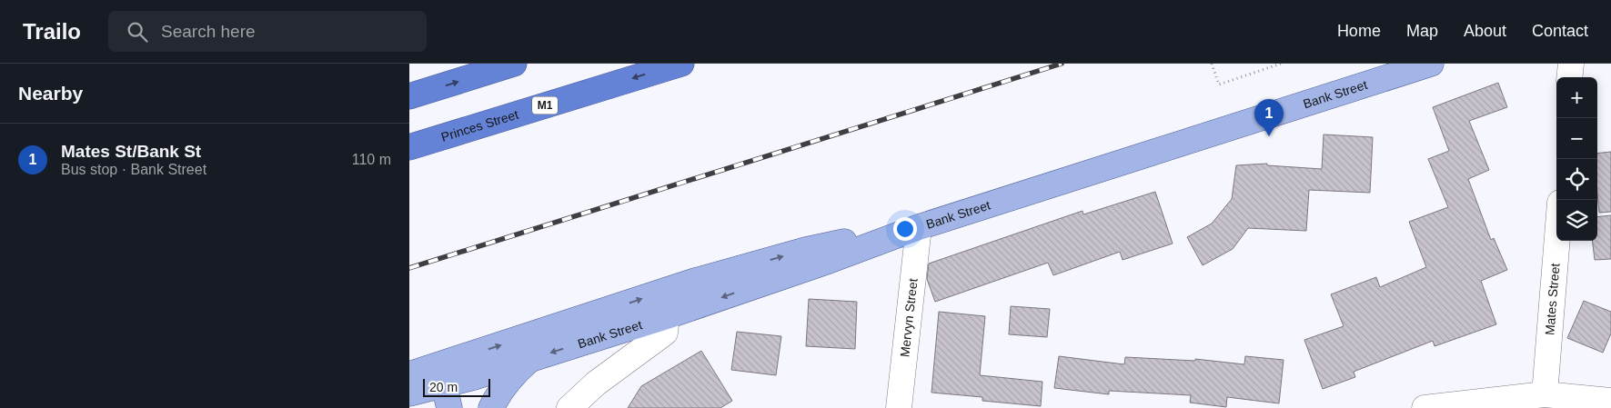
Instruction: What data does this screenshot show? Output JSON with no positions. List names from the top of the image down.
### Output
{
  "streets": {
    "highway": ["M1", "Princes Street"],
    "main road": ["Bank Street"],
    "street": ["Mates Street", "Mervyn Street"]
  },
  "crossings": [
    ["Bank Street", "Mervyn Street"]
  ],
  "scale_bar": "20 m",
  "page": {
    "header": "Trailo",
    "search": "Search here",
    "nav": [
      "Home",
      "Map",
      "About",
      "Contact"
    ],
    "heading": "Nearby",
    "map_buttons": ["+", "−"],
    "pins": "1",
    "list": [
      {
        "mark": "1",
        "name": "Mates St/Bank St",
        "note": "Bus stop · Bank Street",
        "value": "110 m"
      }
    ],
    "scale": "20 m"
  }
}
